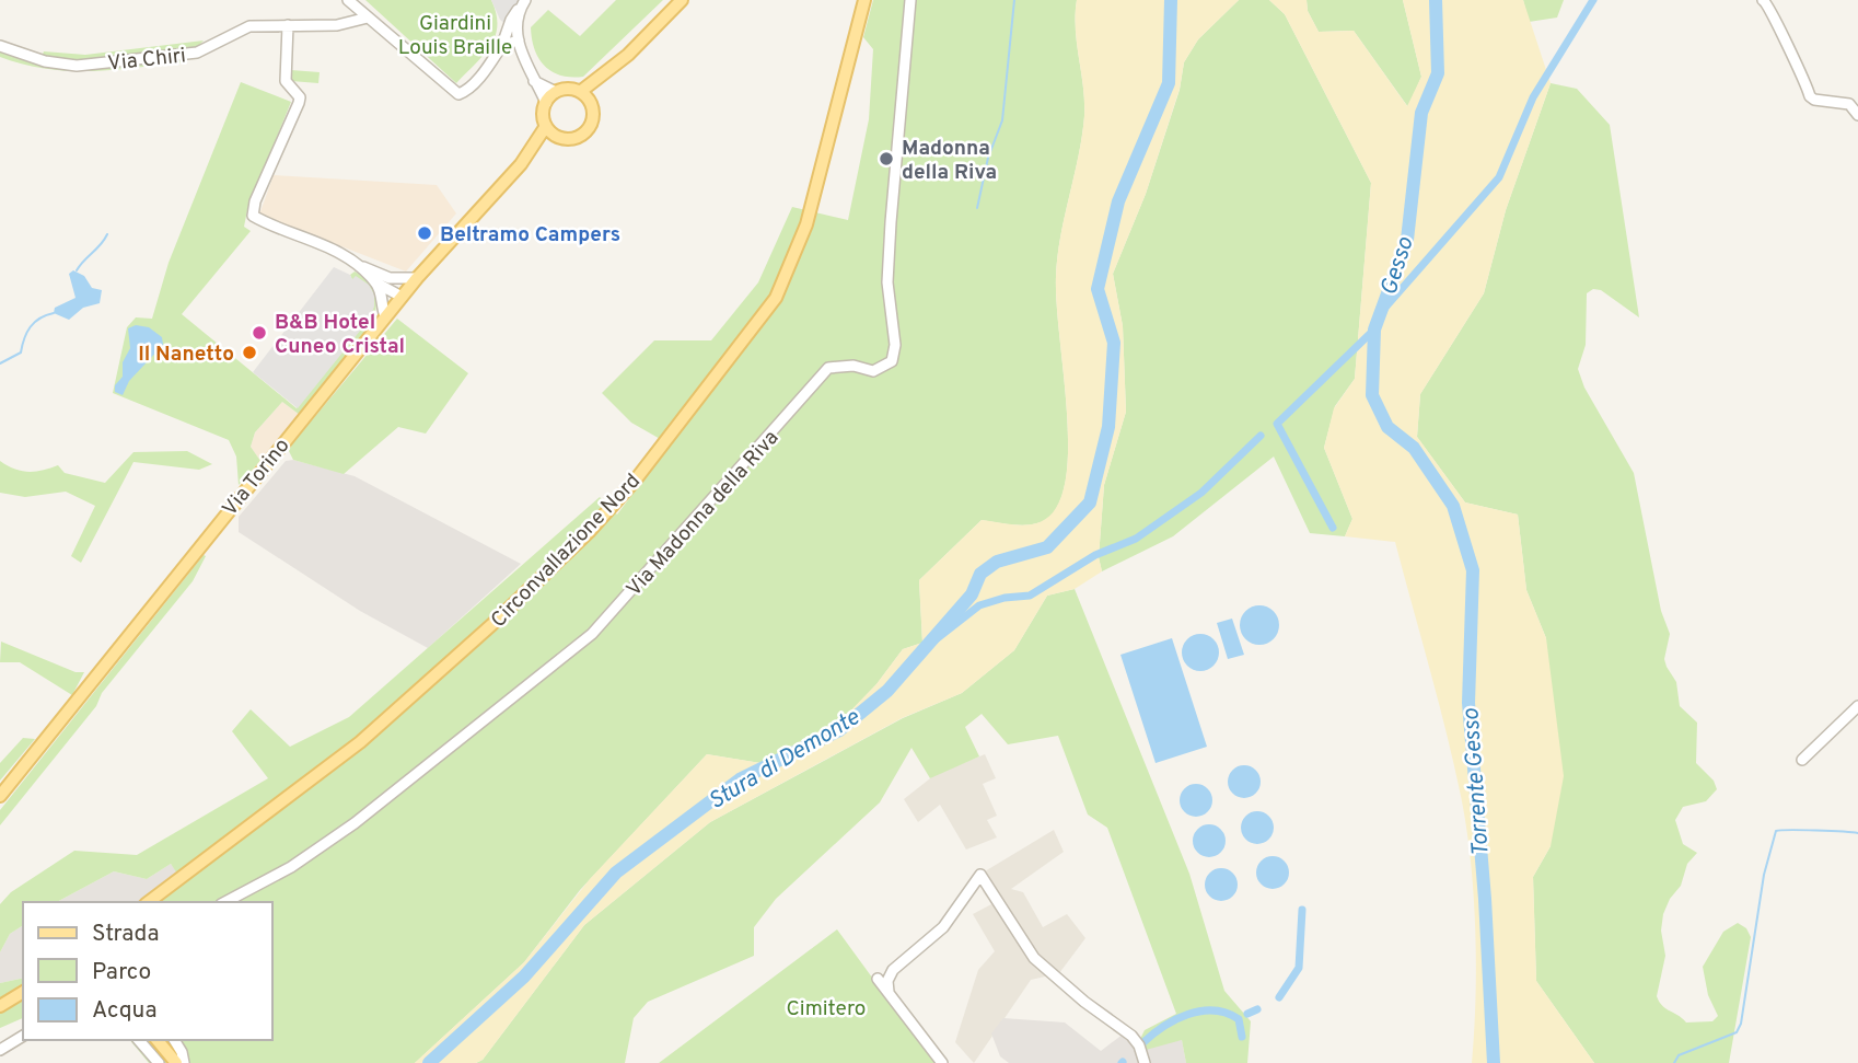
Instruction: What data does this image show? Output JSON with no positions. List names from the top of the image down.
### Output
{
  "streets": {
    "main road": ["Via Torino", "Circonvallazione Nord"],
    "street": ["Via Chiri", "Via Madonna della Riva"]
  },
  "water": ["Gesso", "Stura di Demonte", "Torrente Gesso"],
  "parks": ["Giardini Louis Braille", "Cimitero"],
  "places": [
    "Madonna della Riva",
    "Beltramo Campers",
    "B&B Hotel Cuneo Cristal",
    "Il Nanetto"
  ],
  "legend": ["Strada", "Parco", "Acqua"]
}
